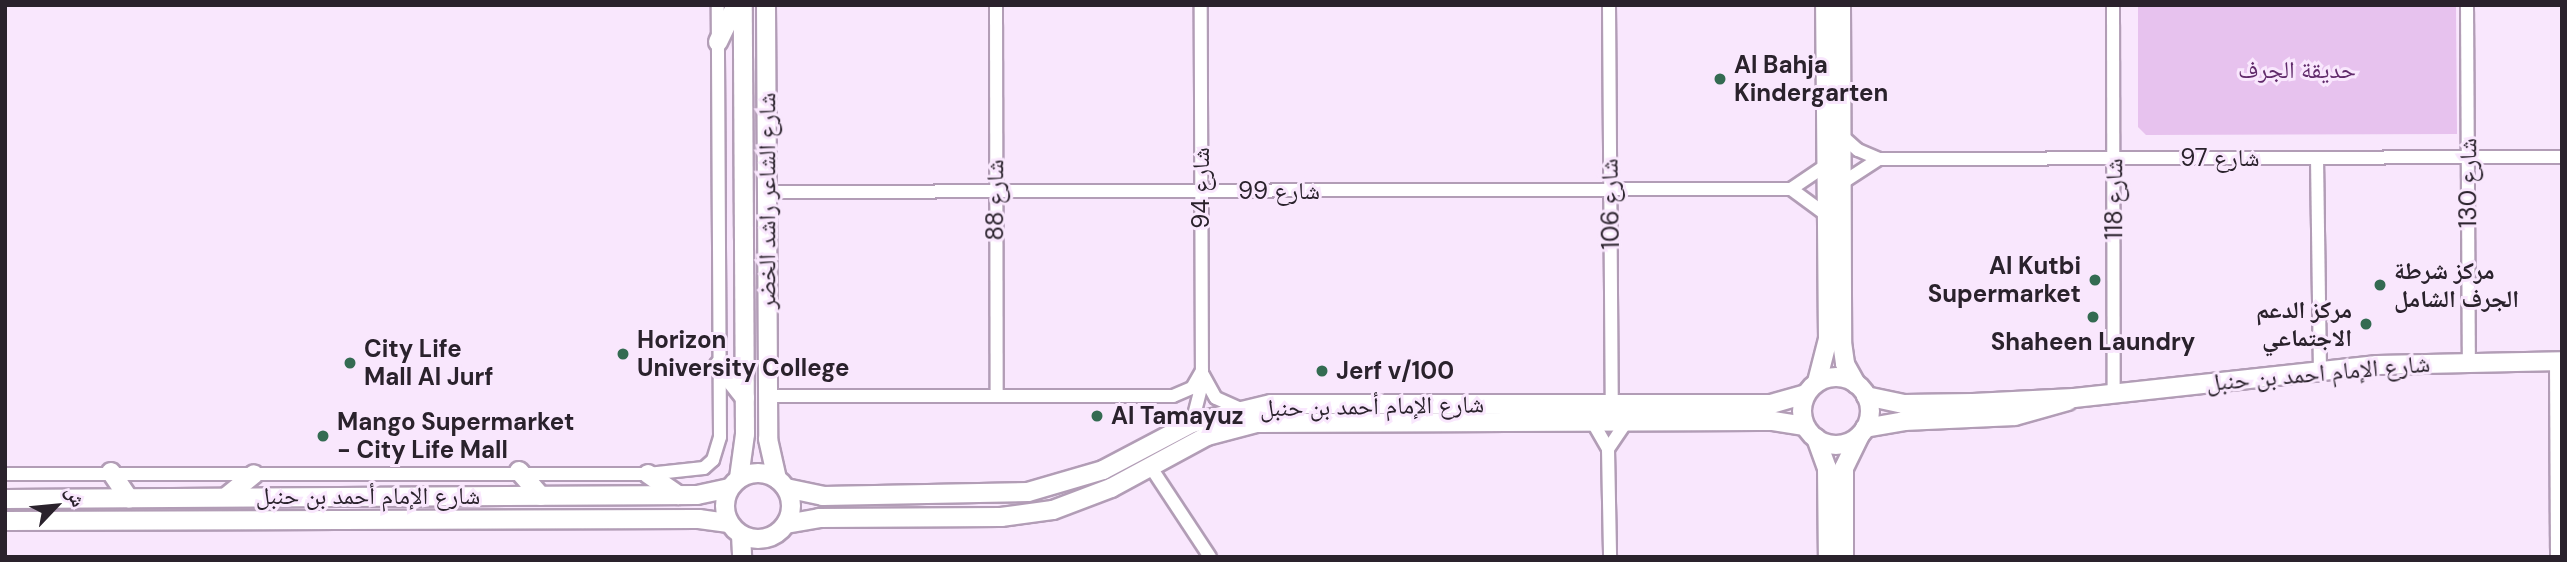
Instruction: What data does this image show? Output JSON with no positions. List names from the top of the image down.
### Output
{
  "streets": {
    "street": [
      "شارع 97",
      "شارع 130",
      "شارع 94",
      "شارع 99",
      "شارع 118",
      "شارع 88",
      "شارع الشاعر راشد الخضر",
      "شارع 106",
      "شارع الإمام احمد بن حنبل",
      "شارع الإمام أحمد بن حنبل"
    ]
  },
  "crossings": [
    ["شارع 97", "شارع 130"],
    ["شارع 97", "شارع 118"],
    ["شارع 130", "شارع الإمام احمد بن حنبل"],
    ["شارع 94", "شارع 99"],
    ["شارع 94", "شارع الإمام أحمد بن حنبل"],
    ["شارع 99", "شارع 88"],
    ["شارع 99", "شارع الشاعر راشد الخضر"],
    ["شارع 99", "شارع 106"],
    ["شارع 118", "شارع الإمام احمد بن حنبل"],
    ["شارع الشاعر راشد الخضر", "شارع الإمام أحمد بن حنبل"],
    ["شارع 106", "شارع الإمام أحمد بن حنبل"],
    ["شارع الإمام احمد بن حنبل", "شارع الإمام أحمد بن حنبل"]
  ],
  "parks": ["حديقة الجرف"],
  "places": [
    "Al Bahja Kindergarten",
    "Al Kutbi Supermarket",
    "مركز شرطة الجرف الشامل",
    "Shaheen Laundry",
    "مركز الدعم الاجتماعي",
    "Horizon University College",
    "City Life Mall Al Jurf",
    "Jerf v/100",
    "Al Tamayuz",
    "Mango Supermarket - City Life Mall"
  ],
  "north": "top right"
}
